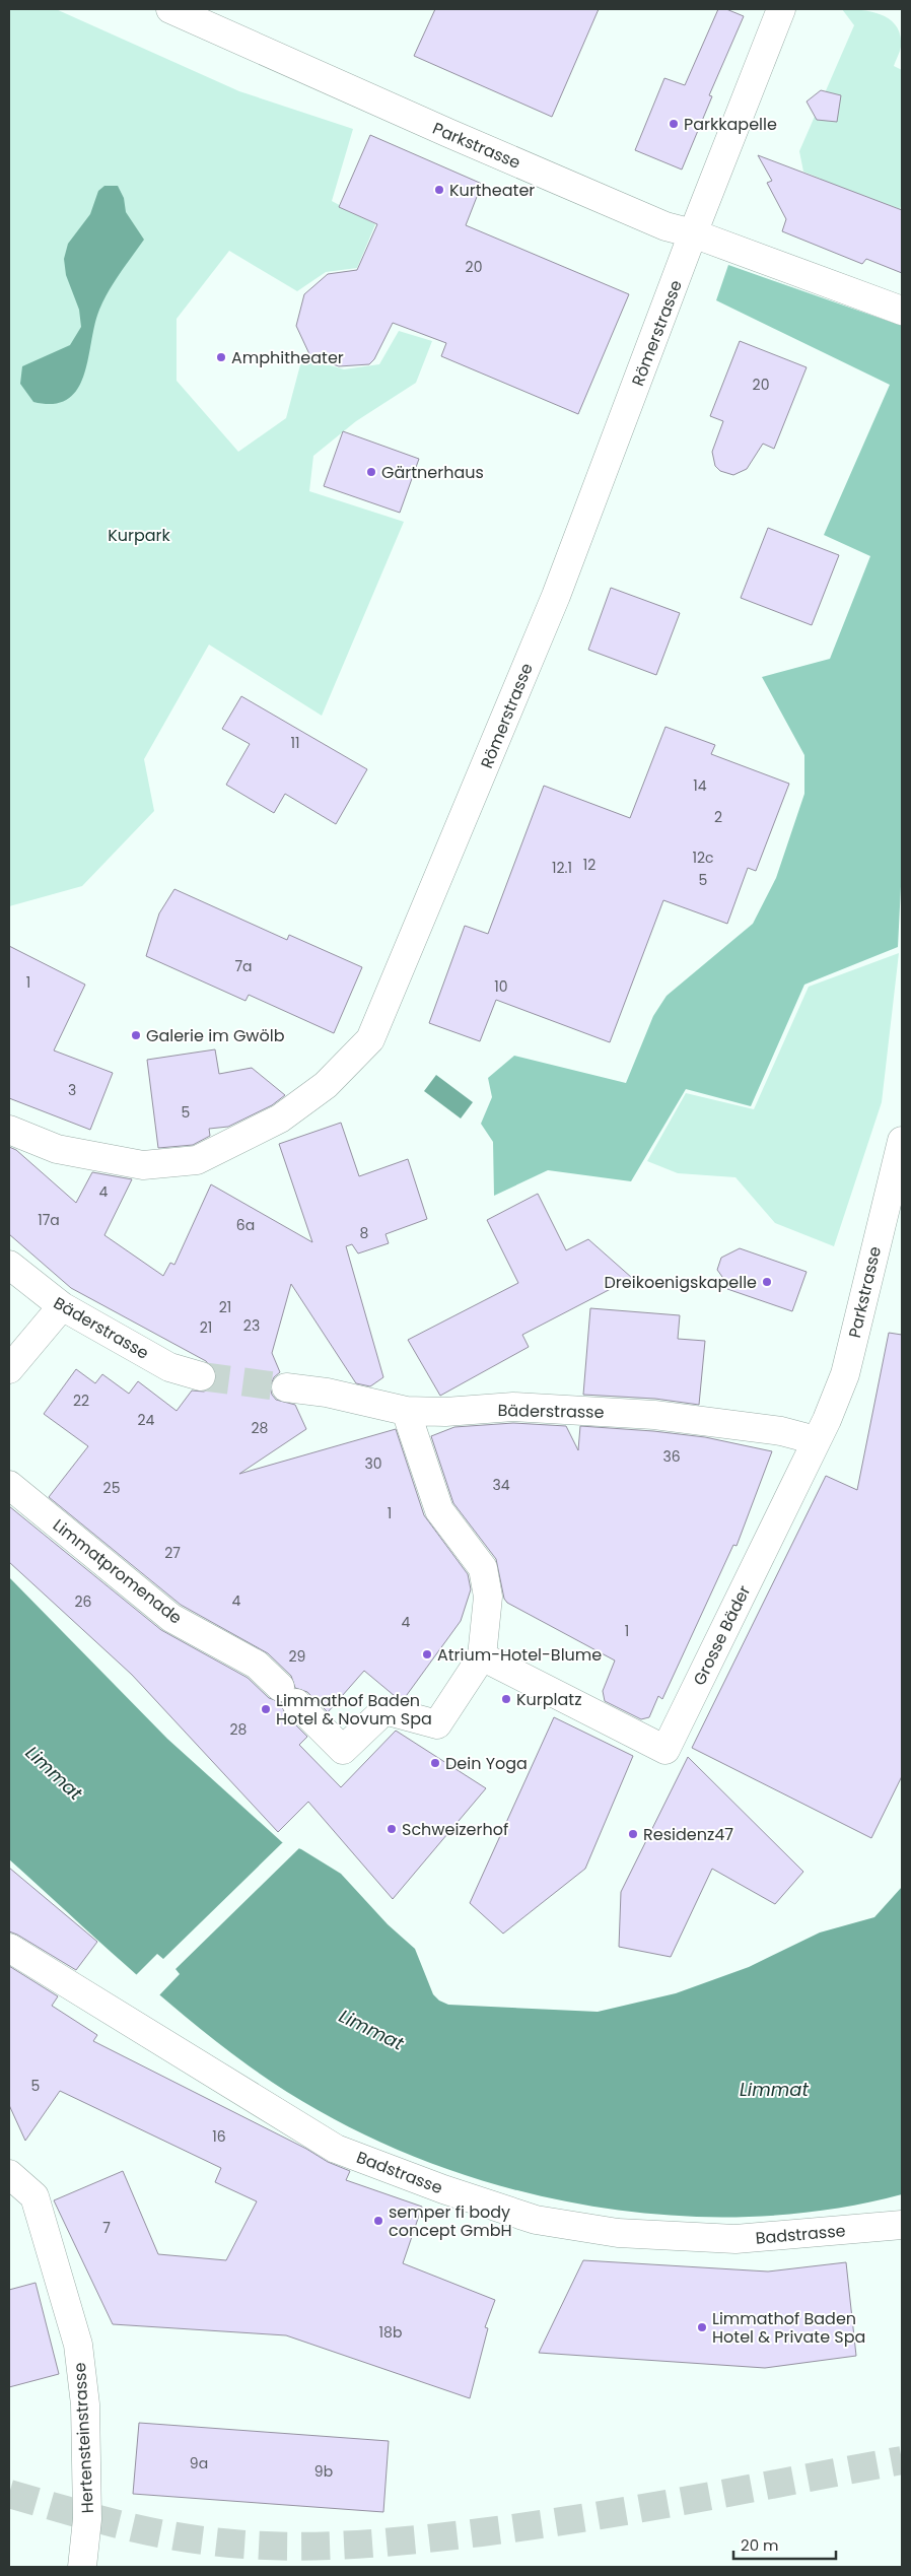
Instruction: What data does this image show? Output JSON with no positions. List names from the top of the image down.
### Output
{
  "streets": {
    "street": [
      "Parkstrasse",
      "Römerstrasse",
      "Bäderstrasse",
      "Limmatpromenade",
      "Grosse Bäder",
      "Badstrasse",
      "Hertensteinstrasse"
    ]
  },
  "crossings": [
    ["Parkstrasse", "Römerstrasse"],
    ["Parkstrasse", "Bäderstrasse"],
    ["Parkstrasse", "Grosse Bäder"],
    ["Bäderstrasse", "Grosse Bäder"],
    ["Limmatpromenade", "Grosse Bäder"]
  ],
  "water": ["Limmat"],
  "parks": ["Kurpark"],
  "places": [
    "Parkkapelle",
    "Kurtheater",
    "Amphitheater",
    "Gärtnerhaus",
    "Galerie im Gwölb",
    "Dreikoenigskapelle",
    "Atrium-Hotel-Blume",
    "Kurplatz",
    "Limmathof Baden Hotel & Novum Spa",
    "Dein Yoga",
    "Schweizerhof",
    "Residenz47",
    "semper fi body concept GmbH",
    "Limmathof Baden Hotel & Private Spa"
  ],
  "house_numbers": [
    "20",
    "20",
    "11",
    "14",
    "2",
    "12c",
    "12",
    "12.1",
    "5",
    "7a",
    "1",
    "10",
    "3",
    "5",
    "4",
    "17a",
    "6a",
    "8",
    "21",
    "23",
    "21",
    "22",
    "24",
    "28",
    "36",
    "30",
    "34",
    "25",
    "1",
    "27",
    "4",
    "26",
    "4",
    "1",
    "29",
    "28",
    "5",
    "16",
    "7",
    "18b",
    "9a",
    "9b"
  ],
  "scale_bar": "20 m"
}
